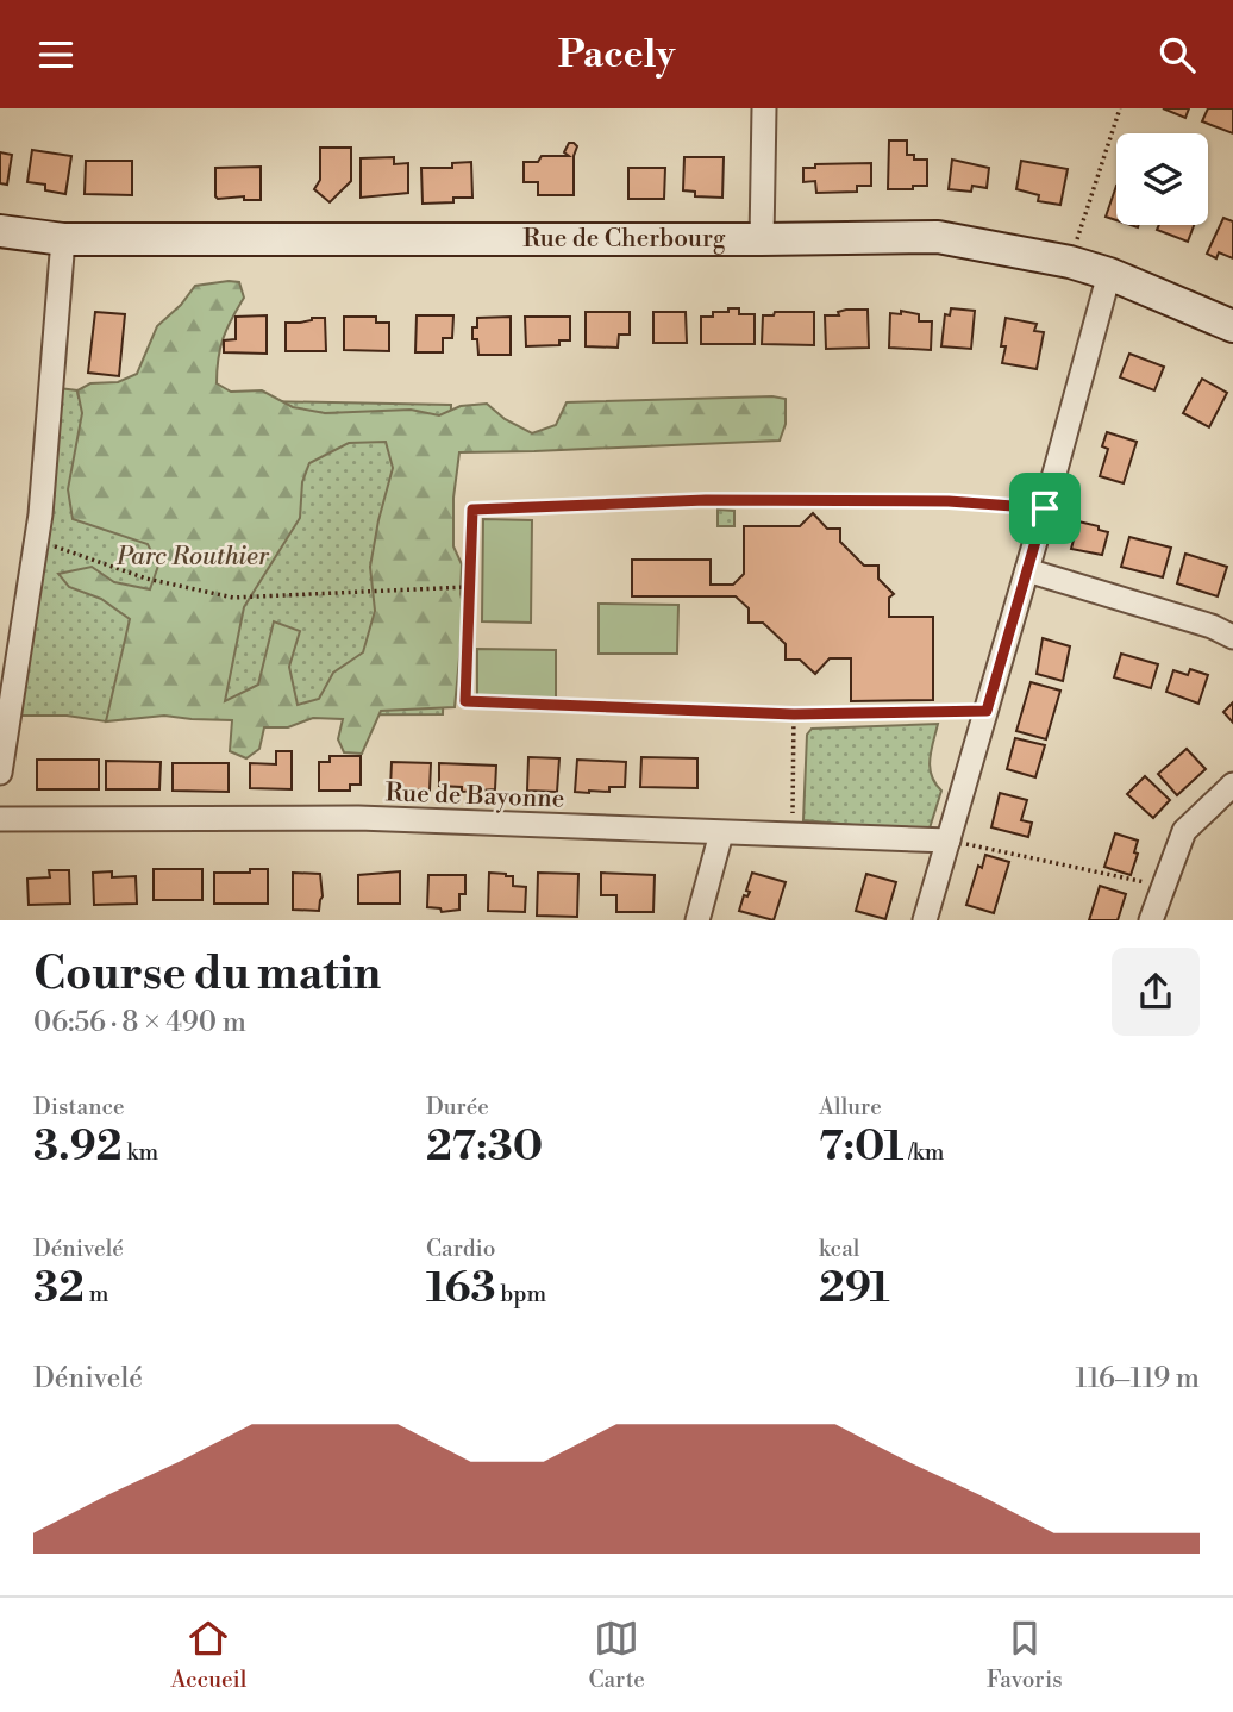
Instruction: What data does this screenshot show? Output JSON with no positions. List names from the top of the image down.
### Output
{
  "streets": {
    "street": ["Rue de Cherbourg", "Rue de Bayonne"]
  },
  "parks": ["Parc Routhier"],
  "page": {
    "header": "Pacely",
    "heading": ["Course du matin", "06:56 · 8 × 490 m"],
    "stats": [
      ["Distance", "3.92 km"],
      ["Durée", "27:30"],
      ["Allure", "7:01 /km"],
      ["Dénivelé", "32 m"],
      ["Cardio", "163 bpm"],
      ["kcal", "291"]
    ],
    "chart": ["Dénivelé", "116–119 m"],
    "tabs": ["Accueil", "Carte", "Favoris"]
  }
}
